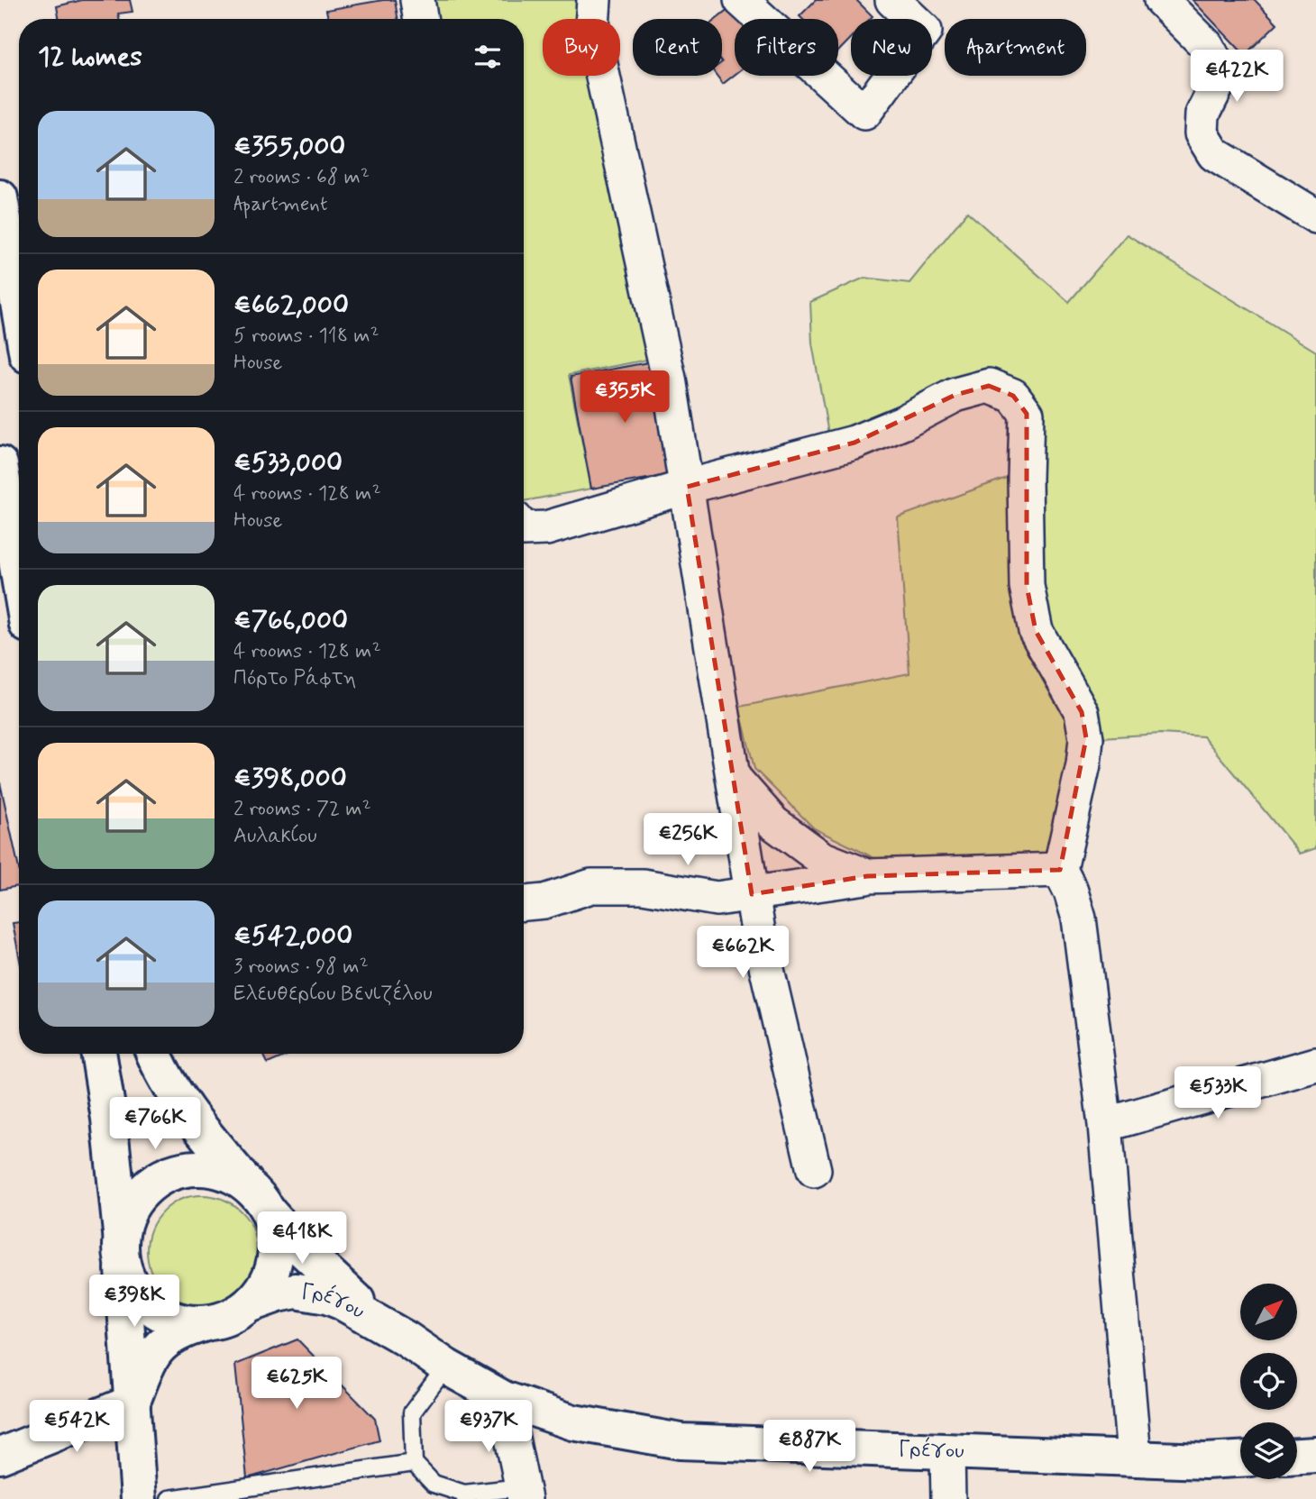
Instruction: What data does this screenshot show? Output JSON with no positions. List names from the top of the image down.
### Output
{
  "streets": {
    "main road": ["Γρέγου"]
  },
  "north": "top right",
  "page": {
    "chip": [
      "Buy",
      "Rent",
      "Filters",
      "New",
      "Apartment"
    ],
    "heading": "12 homes",
    "price": [
      "€422K",
      "€355K",
      "€256K",
      "€662K",
      "€533K",
      "€766K",
      "€418K",
      "€398K",
      "€625K",
      "€542K",
      "€937K",
      "€887K"
    ],
    "list": [
      {
        "name": "€355,000",
        "note": "2 rooms · 68 m² · Apartment"
      },
      {
        "name": "€662,000",
        "note": "5 rooms · 118 m² · House"
      },
      {
        "name": "€533,000",
        "note": "4 rooms · 128 m² · House"
      },
      {
        "name": "€766,000",
        "note": "4 rooms · 128 m² · Πόρτο Ράφτη"
      },
      {
        "name": "€398,000",
        "note": "2 rooms · 72 m² · Αυλακίου"
      },
      {
        "name": "€542,000",
        "note": "3 rooms · 98 m² · Ελευθερίου Βενιζέλου"
      }
    ]
  }
}
